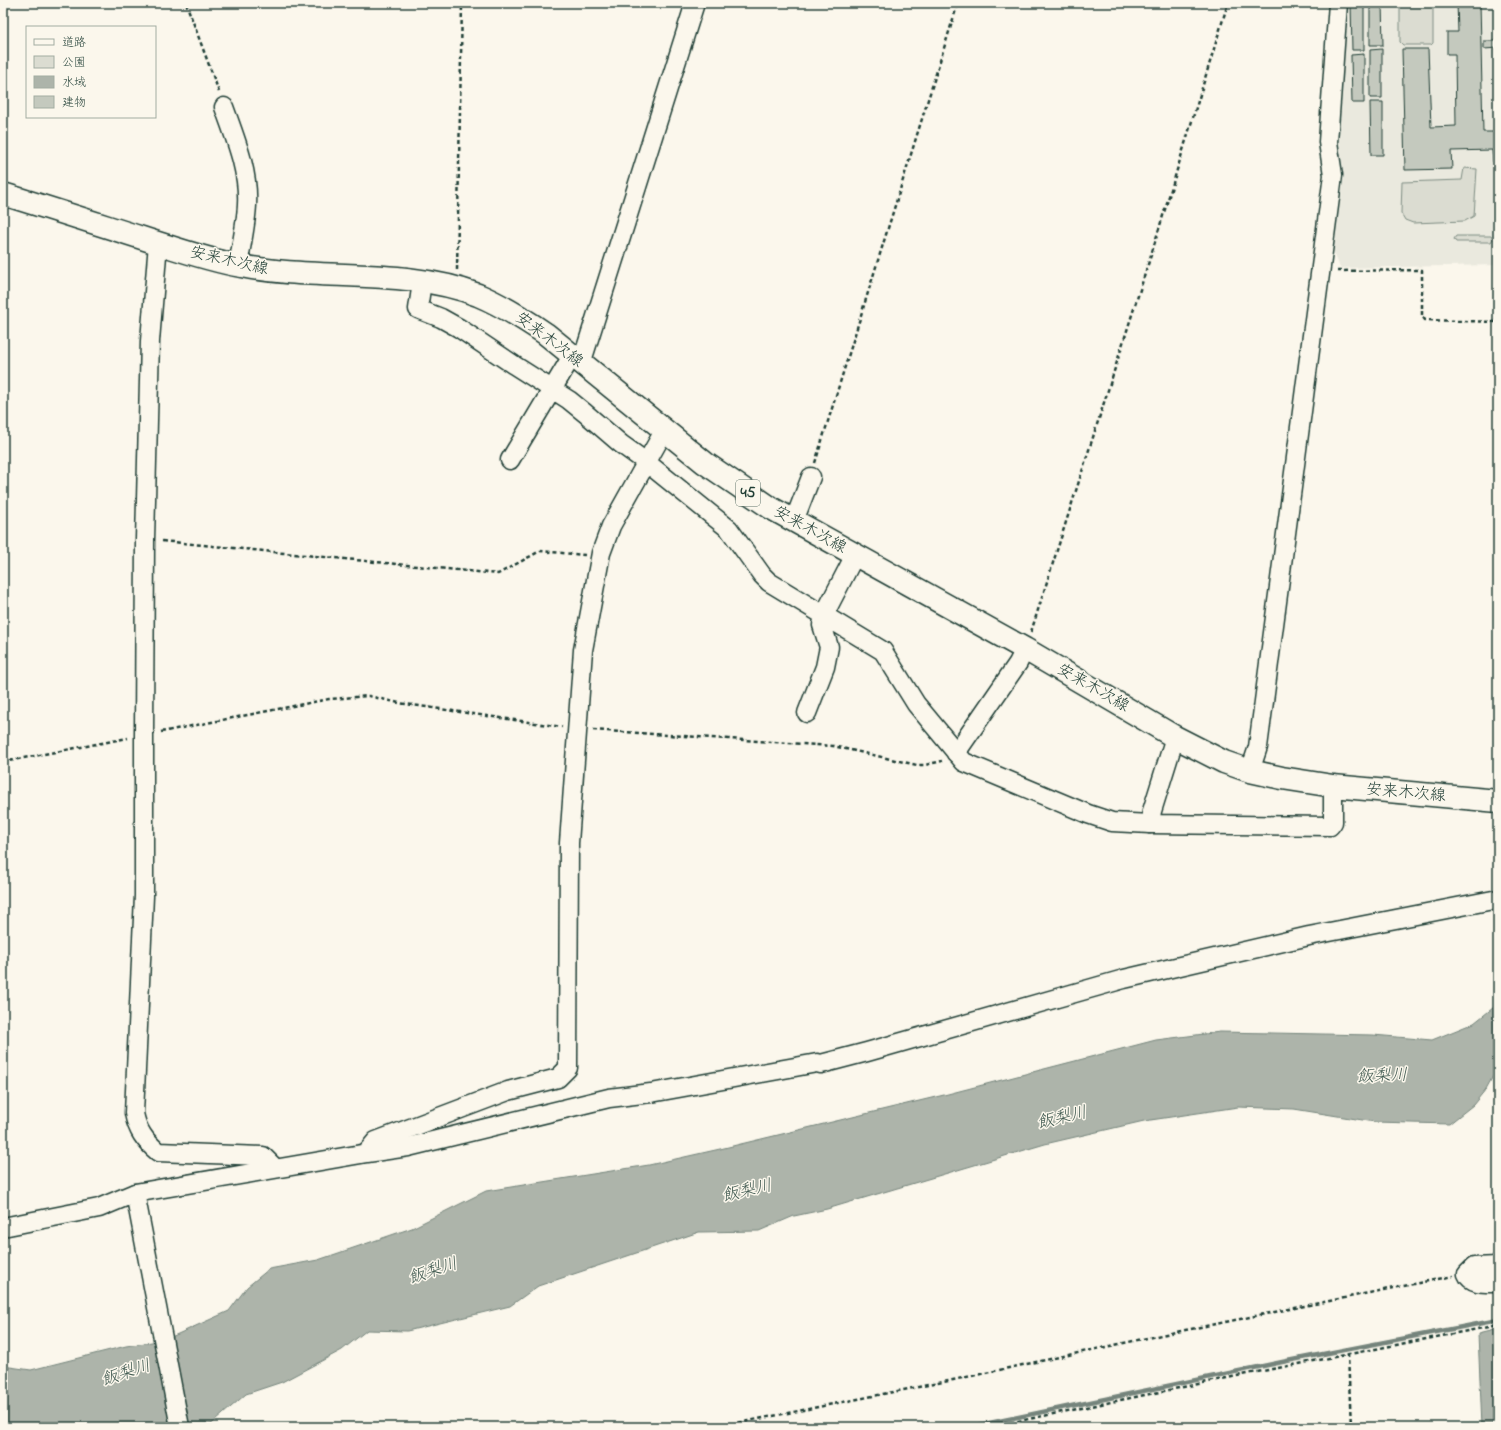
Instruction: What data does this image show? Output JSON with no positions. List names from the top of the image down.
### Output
{
  "streets": {
    "main road": ["安来木次線", "45"]
  },
  "water": ["飯梨川"],
  "legend": [
    "道路",
    "公園",
    "水域",
    "建物"
  ]
}
